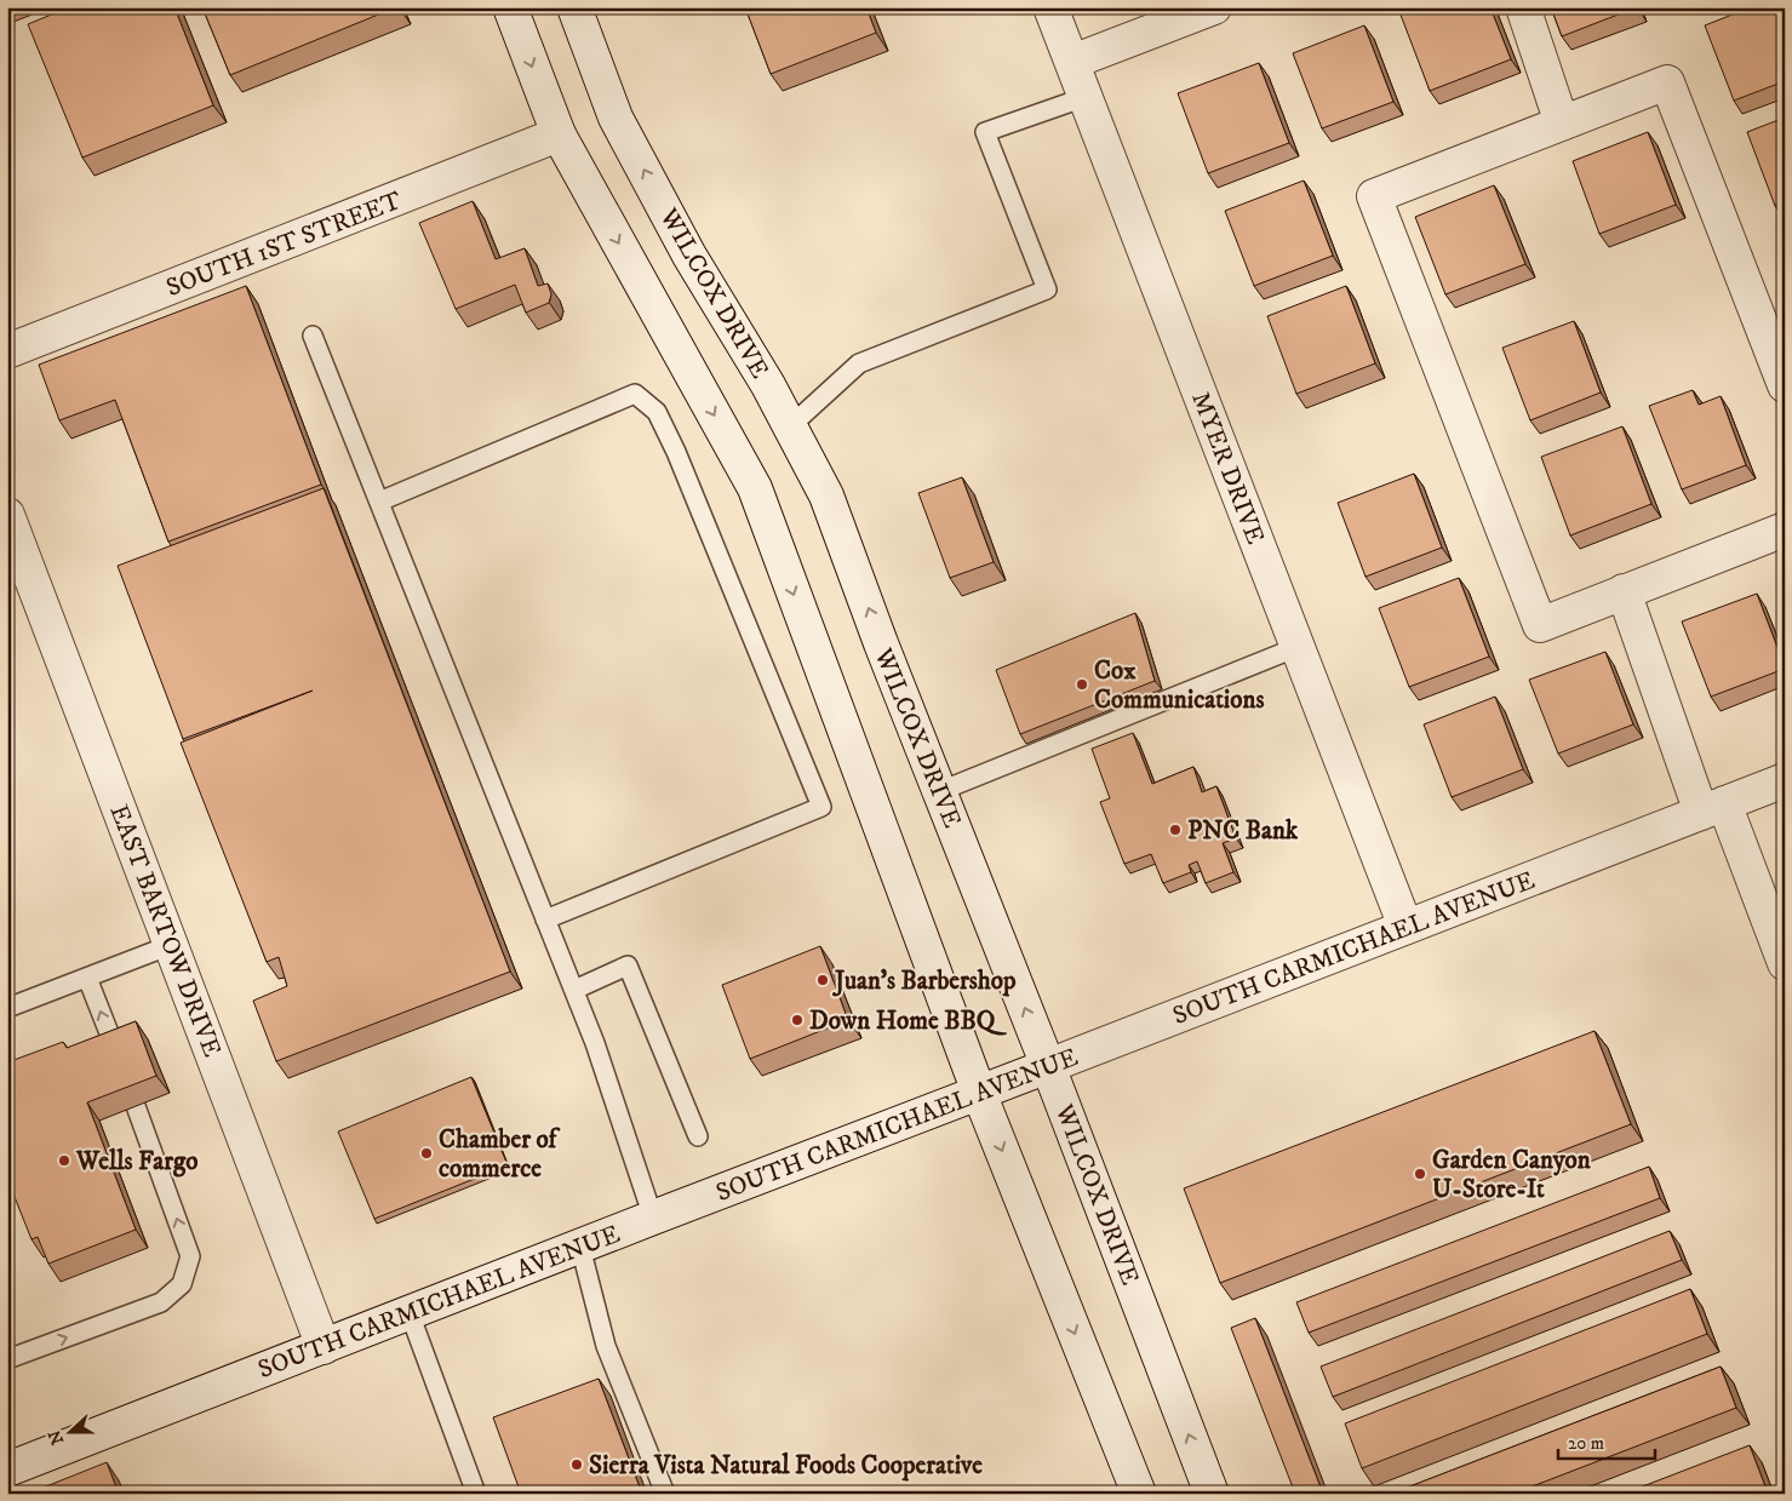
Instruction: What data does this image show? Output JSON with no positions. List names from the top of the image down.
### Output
{
  "streets": {
    "street": [
      "SOUTH 1ST STREET",
      "WILCOX DRIVE",
      "MYER DRIVE",
      "EAST BARTOW DRIVE",
      "SOUTH CARMICHAEL AVENUE"
    ]
  },
  "crossings": [
    ["WILCOX DRIVE", "SOUTH CARMICHAEL AVENUE"],
    ["MYER DRIVE", "SOUTH CARMICHAEL AVENUE"],
    ["EAST BARTOW DRIVE", "SOUTH CARMICHAEL AVENUE"]
  ],
  "places": [
    "Cox Communications",
    "PNC Bank",
    "Juan's Barbershop",
    "Down Home BBQ",
    "Chamber of commerce",
    "Wells Fargo",
    "Garden Canyon U-Store-It",
    "Sierra Vista Natural Foods Cooperative"
  ],
  "scale_bar": "20 m",
  "north": "left"
}
